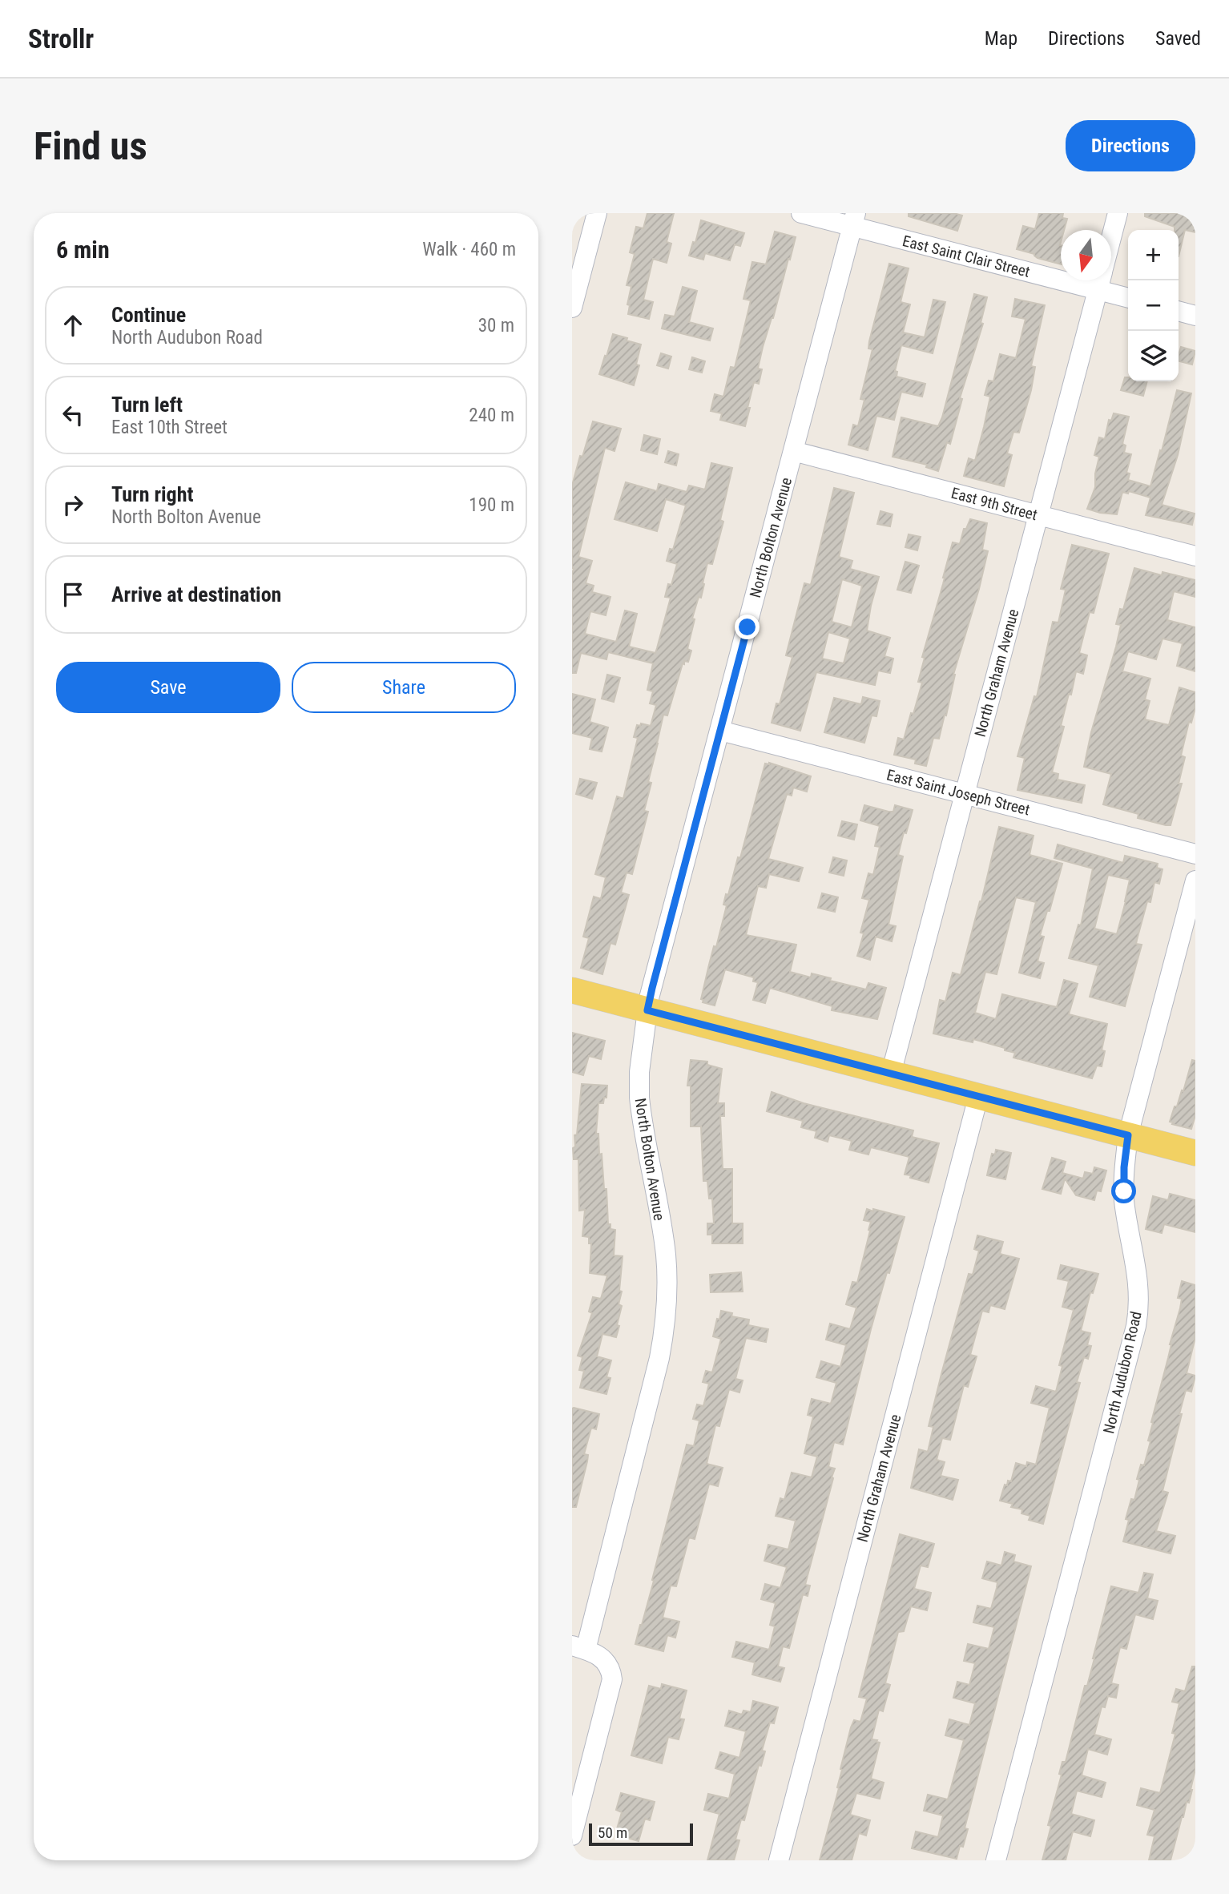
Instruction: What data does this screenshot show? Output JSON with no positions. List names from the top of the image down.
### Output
{
  "streets": {
    "street": [
      "East Saint Clair Street",
      "East 9th Street",
      "North Bolton Avenue",
      "North Graham Avenue",
      "East Saint Joseph Street",
      "North Audubon Road"
    ]
  },
  "crossings": [
    ["East Saint Clair Street", "North Bolton Avenue"],
    ["East 9th Street", "North Bolton Avenue"],
    ["East 9th Street", "North Graham Avenue"],
    ["North Bolton Avenue", "East Saint Joseph Street"],
    ["North Graham Avenue", "East Saint Joseph Street"]
  ],
  "scale_bar": "50 m",
  "north": "bottom",
  "page": {
    "header": "Strollr",
    "nav": ["Map", "Directions", "Saved"],
    "buttons": [
      "Directions",
      ["Save", "Share"]
    ],
    "title": "Find us",
    "heading": ["6 min", "Walk · 460 m"],
    "map_buttons": ["+", "−"],
    "list": [
      ["Continue", "North Audubon Road", "30 m"],
      ["Turn left", "East 10th Street", "240 m"],
      ["Turn right", "North Bolton Avenue", "190 m"],
      "Arrive at destination"
    ],
    "scale": "50 m"
  }
}
